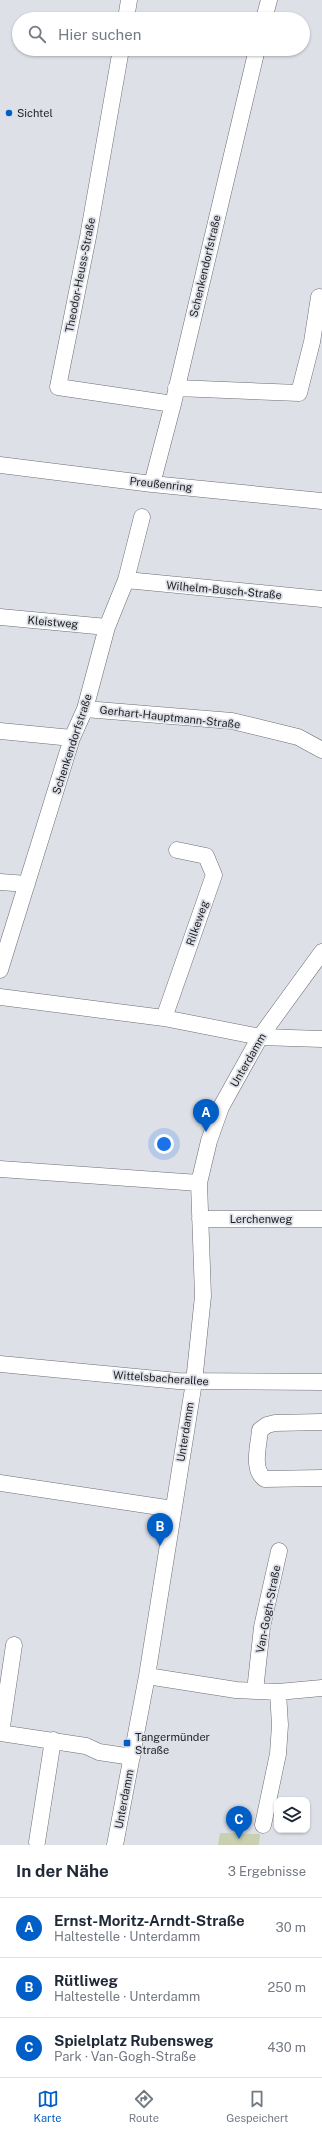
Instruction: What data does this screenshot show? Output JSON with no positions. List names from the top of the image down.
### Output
{
  "streets": {
    "street": [
      "Schenkendorfstraße",
      "Theodor-Heuss-Straße",
      "Preußenring",
      "Wilhelm-Busch-Straße",
      "Kleistweg",
      "Gerhart-Hauptmann-Straße",
      "Rilkeweg",
      "Unterdamm",
      "Lerchenweg",
      "Wittelsbacherallee",
      "Van-Gogh-Straße"
    ]
  },
  "crossings": [
    ["Schenkendorfstraße", "Theodor-Heuss-Straße"],
    ["Schenkendorfstraße", "Preußenring"],
    ["Schenkendorfstraße", "Wilhelm-Busch-Straße"],
    ["Schenkendorfstraße", "Kleistweg"],
    ["Schenkendorfstraße", "Gerhart-Hauptmann-Straße"],
    ["Unterdamm", "Lerchenweg"],
    ["Unterdamm", "Wittelsbacherallee"]
  ],
  "places": {
    "other": ["Sichtel"],
    "transit": ["Tangermünder Straße"]
  },
  "page": {
    "search": "Hier suchen",
    "pins": ["A", "B", "C"],
    "heading": ["In der Nähe", "3 Ergebnisse"],
    "list": [
      {
        "mark": "A",
        "name": "Ernst-Moritz-Arndt-Straße",
        "note": "Haltestelle · Unterdamm",
        "value": "30 m"
      },
      {
        "mark": "B",
        "name": "Rütliweg",
        "note": "Haltestelle · Unterdamm",
        "value": "250 m"
      },
      {
        "mark": "C",
        "name": "Spielplatz Rubensweg",
        "note": "Park · Van-Gogh-Straße",
        "value": "430 m"
      }
    ],
    "nav": ["Karte", "Route", "Gespeichert"]
  }
}
